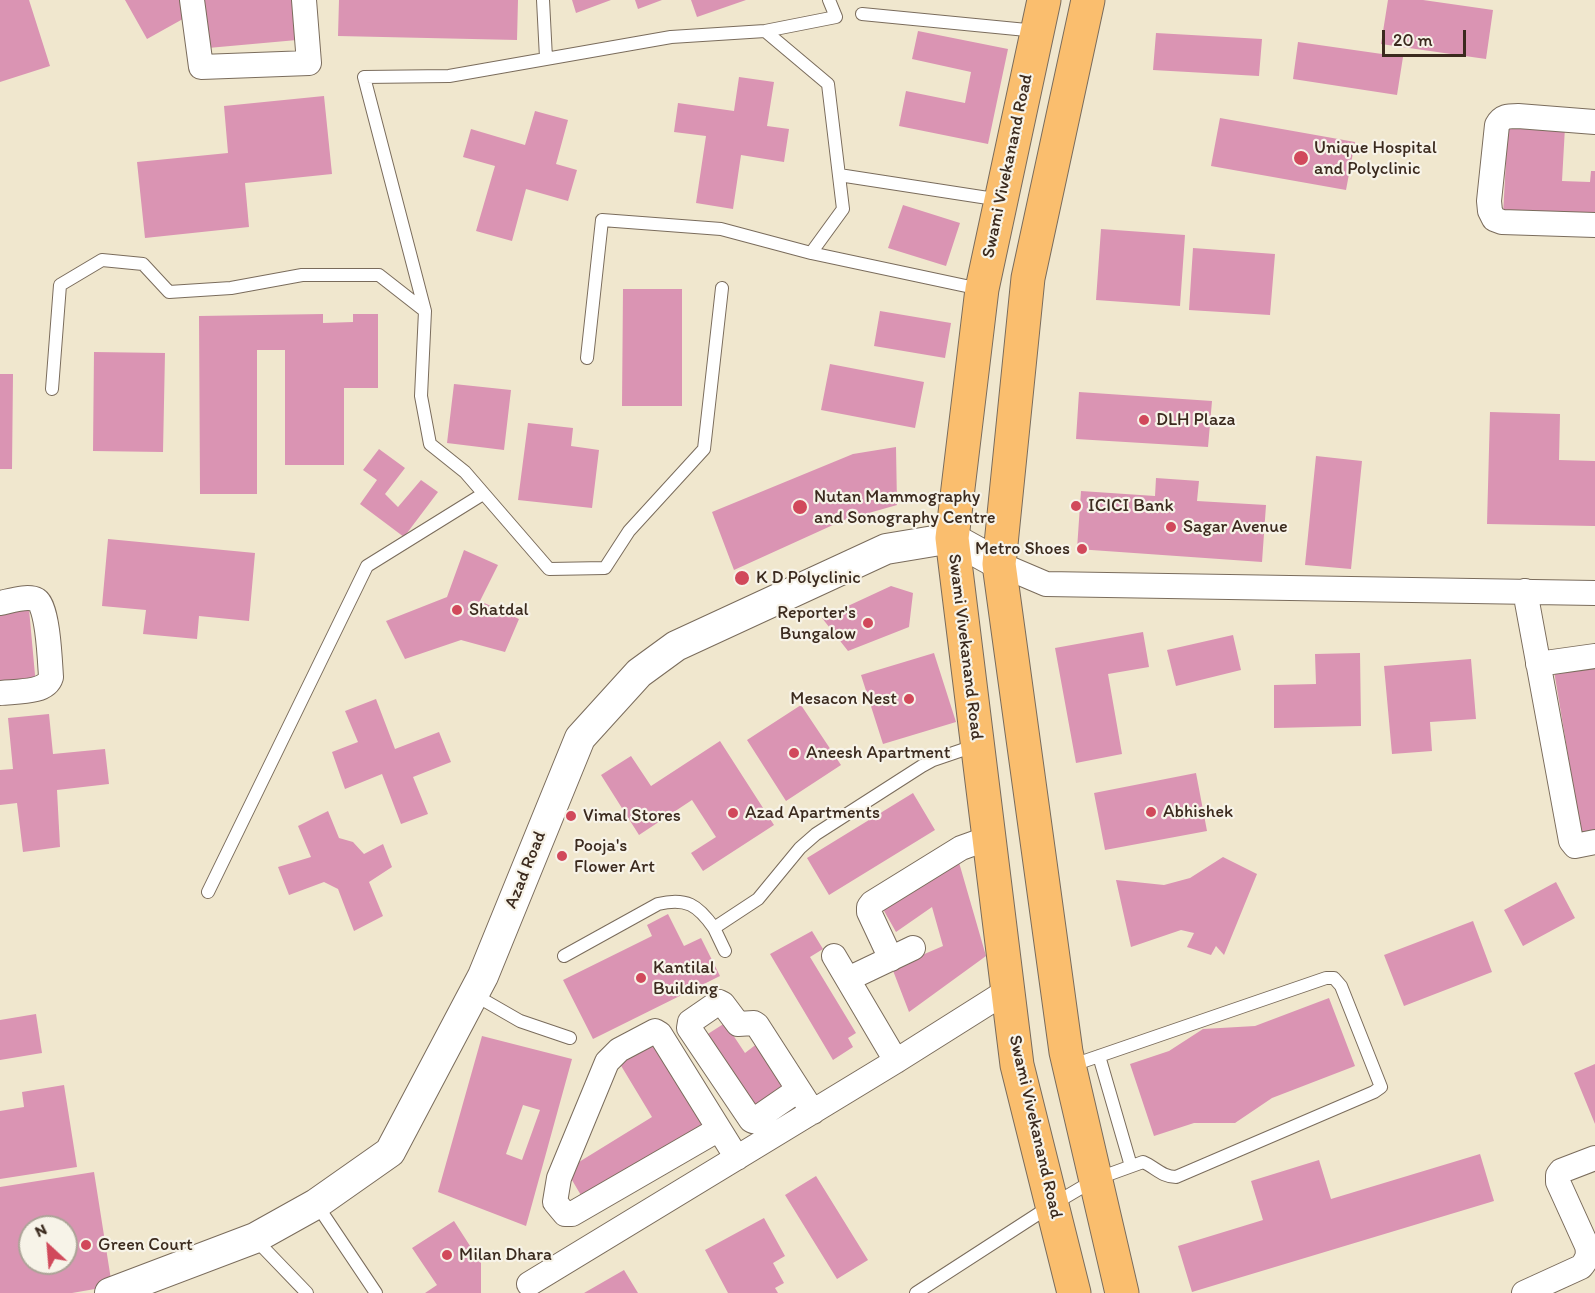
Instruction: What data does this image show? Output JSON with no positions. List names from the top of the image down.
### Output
{
  "streets": {
    "main road": ["Swami Vivekanand Road"],
    "street": ["Azad Road"]
  },
  "crossings": [
    ["Swami Vivekanand Road", "Azad Road"]
  ],
  "places": [
    "Unique Hospital and Polyclinic",
    "DLH Plaza",
    "ICICI Bank",
    "Nutan Mammography and Sonography Centre",
    "Sagar Avenue",
    "Metro Shoes",
    "K D Polyclinic",
    "Shatdal",
    "Reporter's Bungalow",
    "Mesacon Nest",
    "Aneesh Apartment",
    "Abhishek",
    "Azad Apartments",
    "Vimal Stores",
    "Pooja's Flower Art",
    "Kantilal Building",
    "Green Court",
    "Milan Dhara"
  ],
  "scale_bar": "20 m",
  "north": "top left"
}
